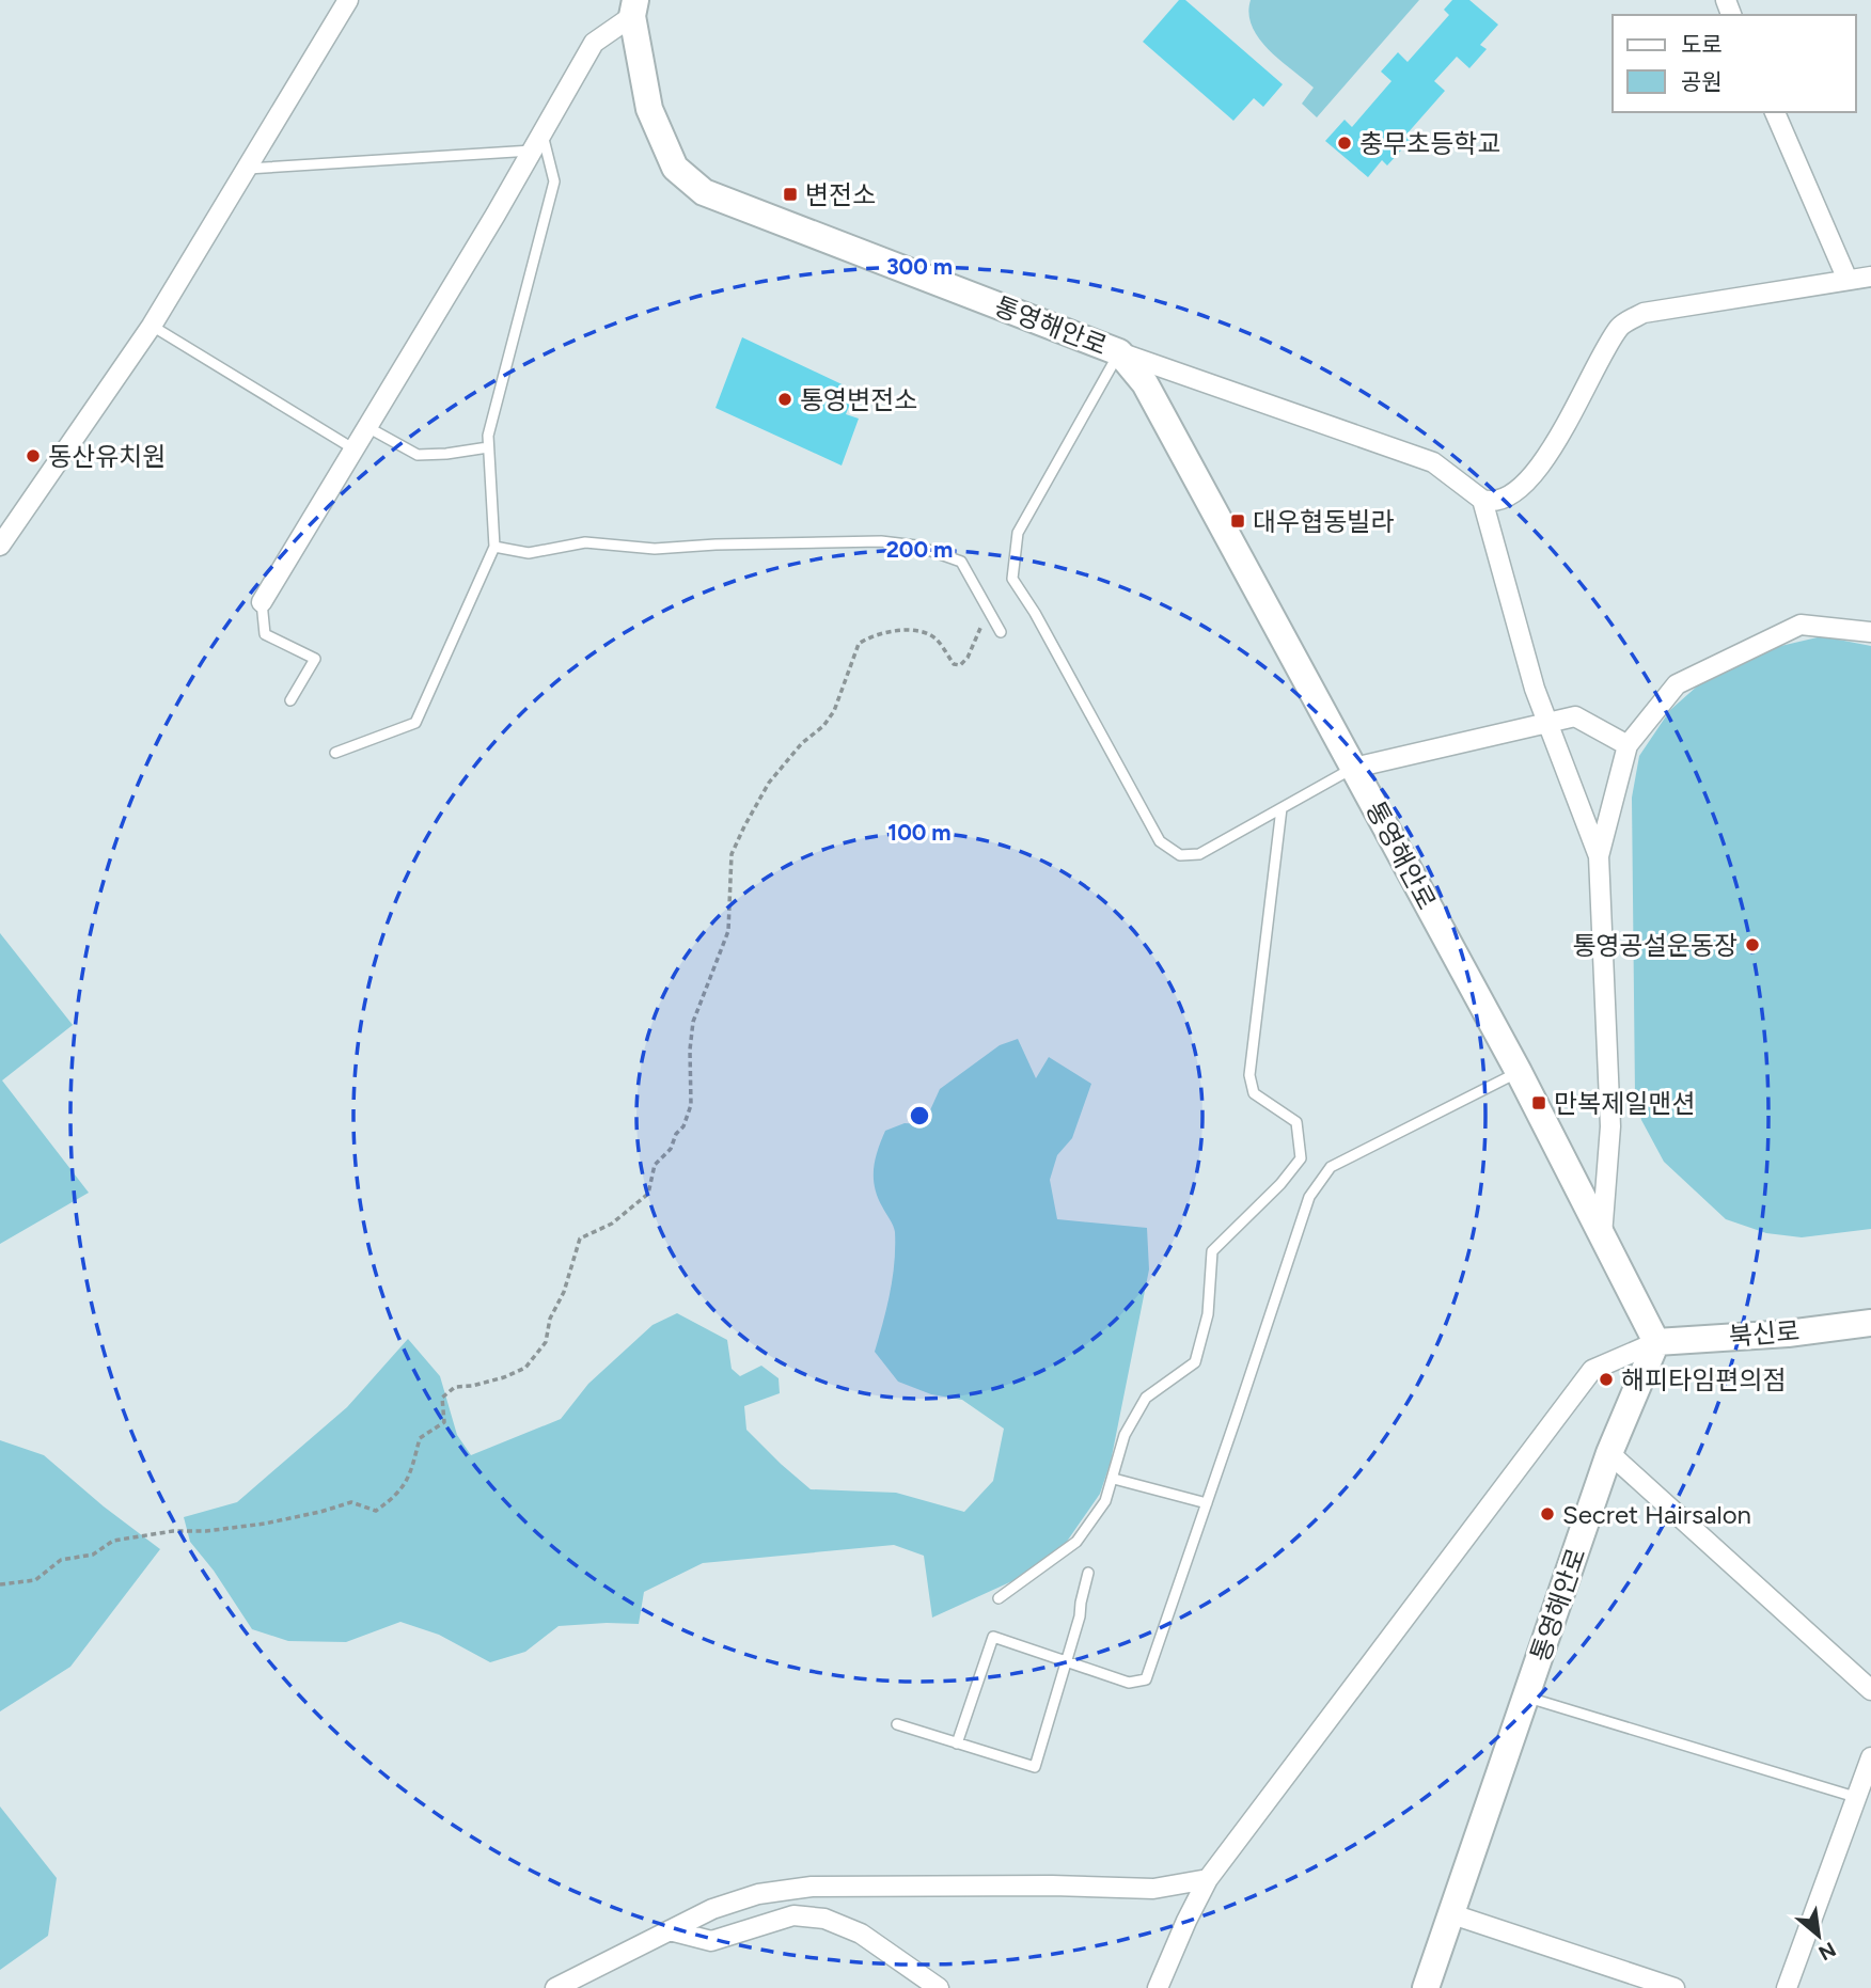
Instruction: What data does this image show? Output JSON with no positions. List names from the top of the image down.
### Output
{
  "streets": {
    "street": ["통영해안로", "북신로"]
  },
  "crossings": [
    ["통영해안로", "북신로"]
  ],
  "places": {
    "other": [
      "충무초등학교",
      "통영변전소",
      "동산유치원",
      "통영공설운동장",
      "해피타임편의점",
      "Secret Hairsalon"
    ],
    "transit": ["변전소", "대우협동빌라", "만복제일맨션"]
  },
  "legend": ["도로", "공원"],
  "north": "bottom right",
  "rings": ["300 m", "200 m", "100 m"]
}
